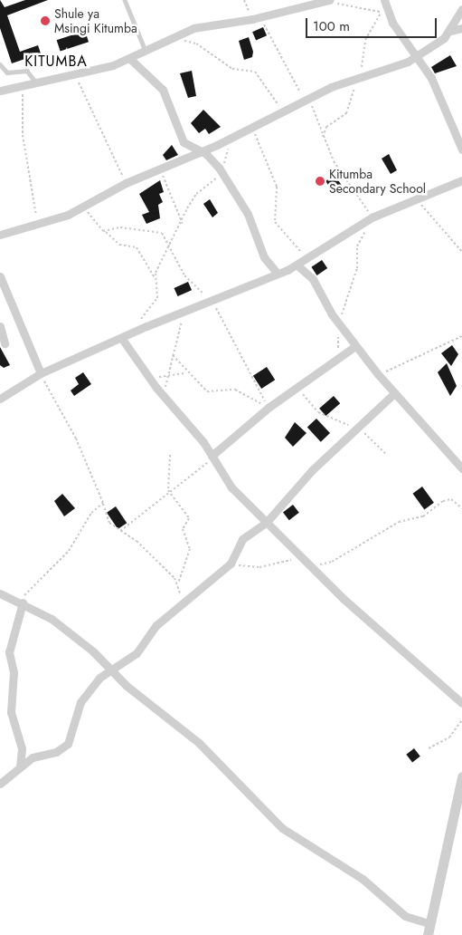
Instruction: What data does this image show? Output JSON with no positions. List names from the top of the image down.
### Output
{
  "districts": ["KITUMBA"],
  "places": ["Shule ya Msingi Kitumba", "Kitumba Secondary School"],
  "scale_bar": "100 m"
}
